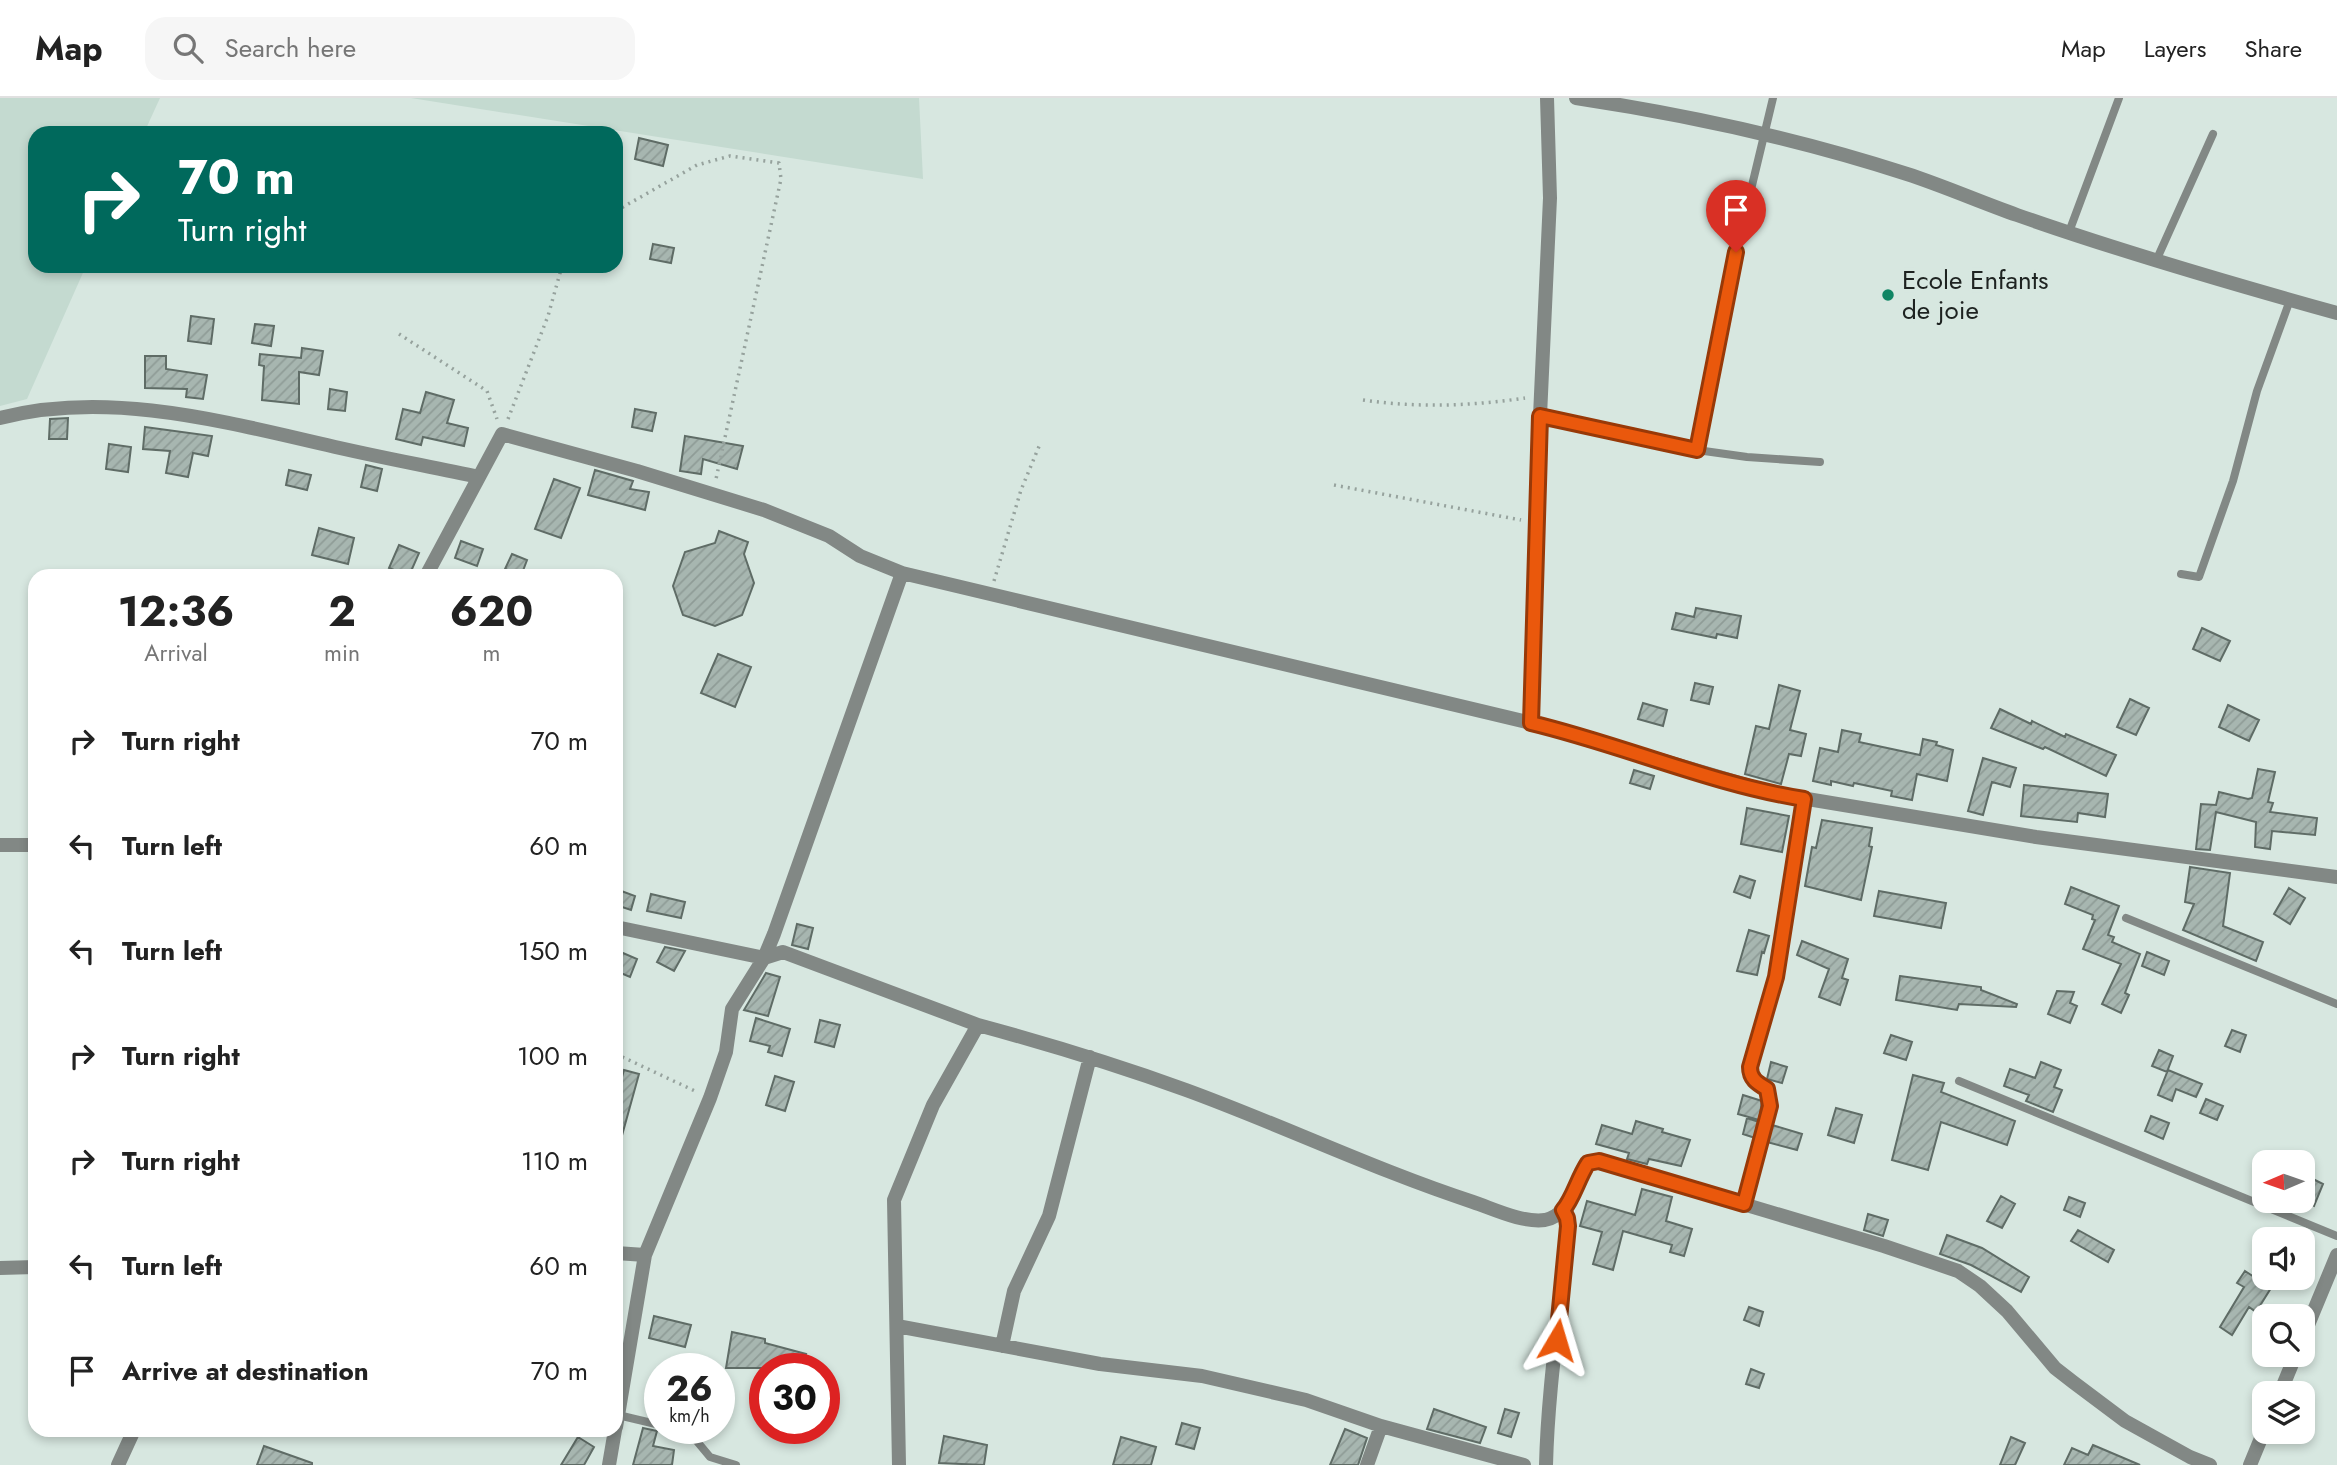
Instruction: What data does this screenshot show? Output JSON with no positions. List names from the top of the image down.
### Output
{
  "places": ["Ecole Enfants de joie"],
  "north": "left",
  "page": {
    "header": "Map",
    "search": "Search here",
    "nav": ["Map", "Layers", "Share"],
    "turn": ["70 m", "Turn right"],
    "eta": [
      "12:36",
      "Arrival",
      "2",
      "min",
      "620",
      "m"
    ],
    "list": [
      {
        "name": "Turn right",
        "value": "70 m"
      },
      {
        "name": "Turn left",
        "value": "60 m"
      },
      {
        "name": "Turn left",
        "value": "150 m"
      },
      {
        "name": "Turn right",
        "value": "100 m"
      },
      {
        "name": "Turn right",
        "value": "110 m"
      },
      {
        "name": "Turn left",
        "value": "60 m"
      },
      {
        "name": "Arrive at destination",
        "value": "70 m"
      }
    ],
    "speed": "26 km/h",
    "limit": "30"
  }
}
